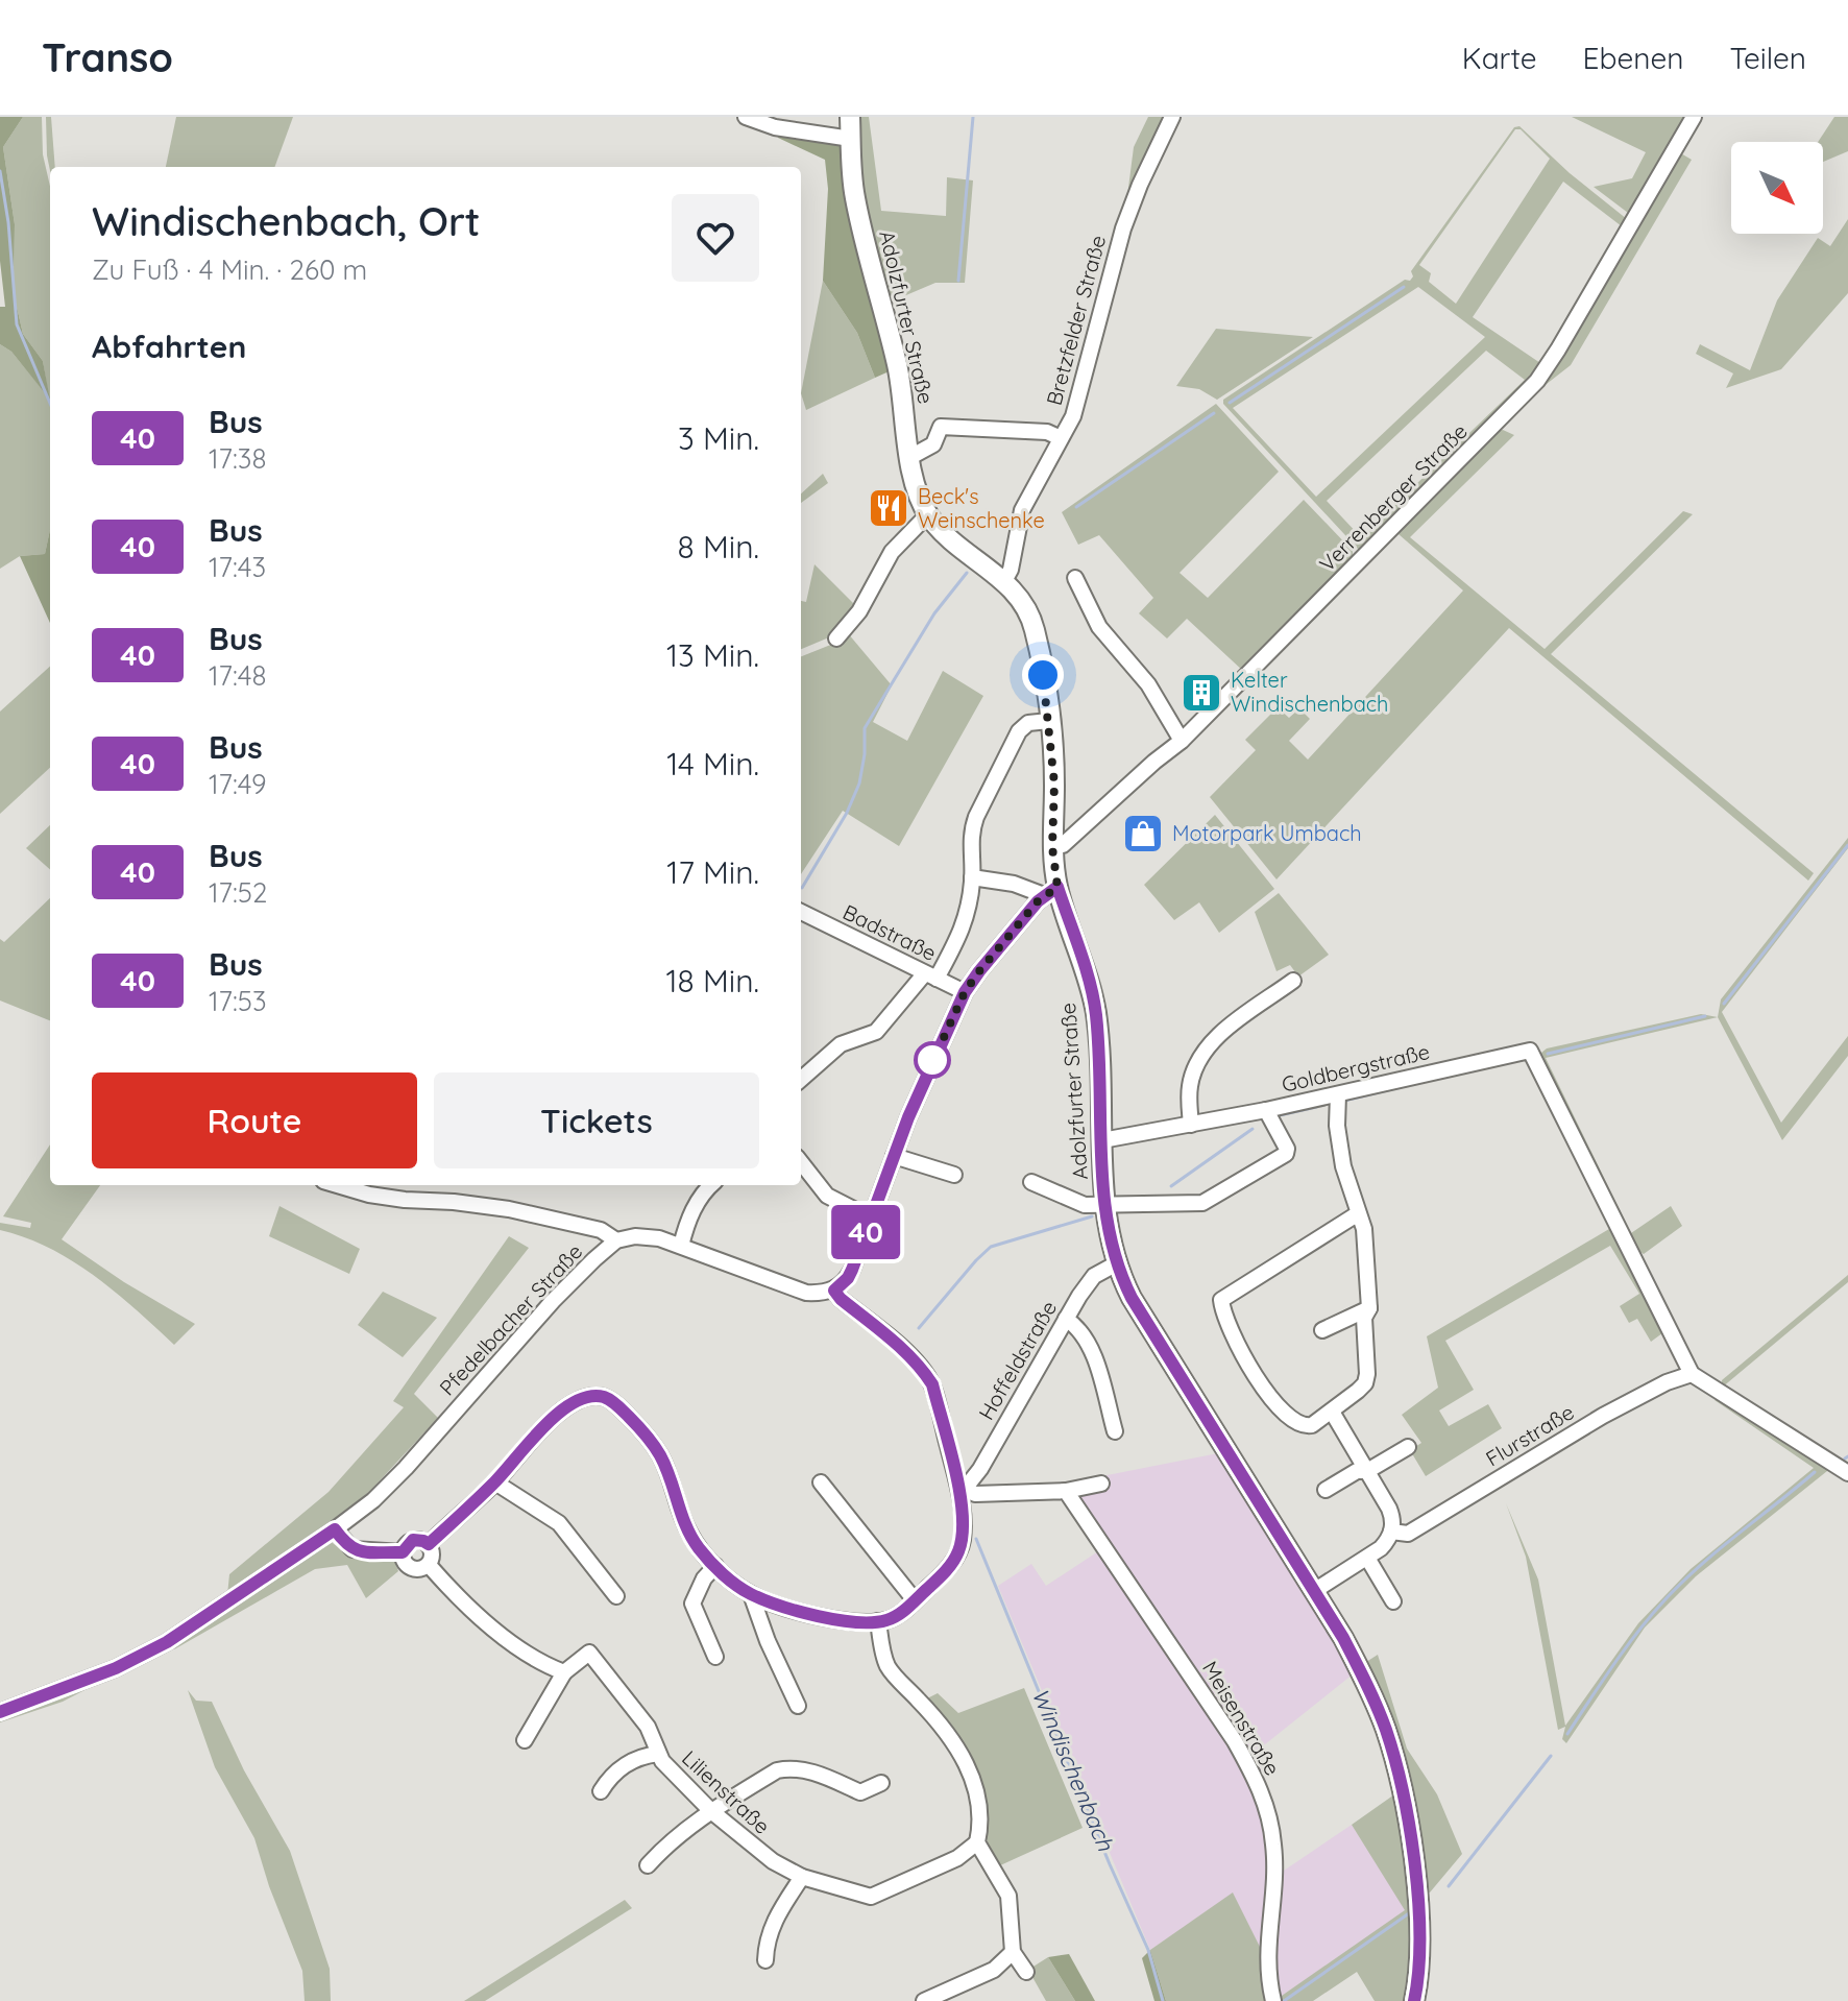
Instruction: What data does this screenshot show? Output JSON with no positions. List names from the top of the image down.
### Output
{
  "streets": {
    "main road": ["Adolzfurter Straße"],
    "street": [
      "Bretzfelder Straße",
      "Verrenberger Straße",
      "Badstraße",
      "Goldbergstraße",
      "Pfedelbacher Straße",
      "Hoffeldstraße",
      "Flurstraße",
      "Meisenstraße",
      "Lilienstraße"
    ]
  },
  "crossings": [
    ["Adolzfurter Straße", "Bretzfelder Straße"],
    ["Adolzfurter Straße", "Verrenberger Straße"],
    ["Adolzfurter Straße", "Goldbergstraße"],
    ["Adolzfurter Straße", "Hoffeldstraße"],
    ["Goldbergstraße", "Flurstraße"]
  ],
  "water": ["Windischenbach"],
  "places": {
    "restaurant": ["Beck's Weinschenke"],
    "building": ["Kelter Windischenbach"],
    "shop": ["Motorpark Umbach"]
  },
  "lines": ["bus line 40"],
  "north": "bottom right",
  "page": {
    "header": "Transo",
    "nav": ["Karte", "Ebenen", "Teilen"],
    "on_map": "40",
    "heading": [
      ["Windischenbach, Ort", "Zu Fuß · 4 Min. · 260 m"],
      "Abfahrten"
    ],
    "list": [
      {
        "mark": "40",
        "name": "Bus",
        "note": "17:38",
        "value": "3 Min."
      },
      {
        "mark": "40",
        "name": "Bus",
        "note": "17:43",
        "value": "8 Min."
      },
      {
        "mark": "40",
        "name": "Bus",
        "note": "17:48",
        "value": "13 Min."
      },
      {
        "mark": "40",
        "name": "Bus",
        "note": "17:49",
        "value": "14 Min."
      },
      {
        "mark": "40",
        "name": "Bus",
        "note": "17:52",
        "value": "17 Min."
      },
      {
        "mark": "40",
        "name": "Bus",
        "note": "17:53",
        "value": "18 Min."
      }
    ],
    "buttons": ["Route", "Tickets"]
  }
}
